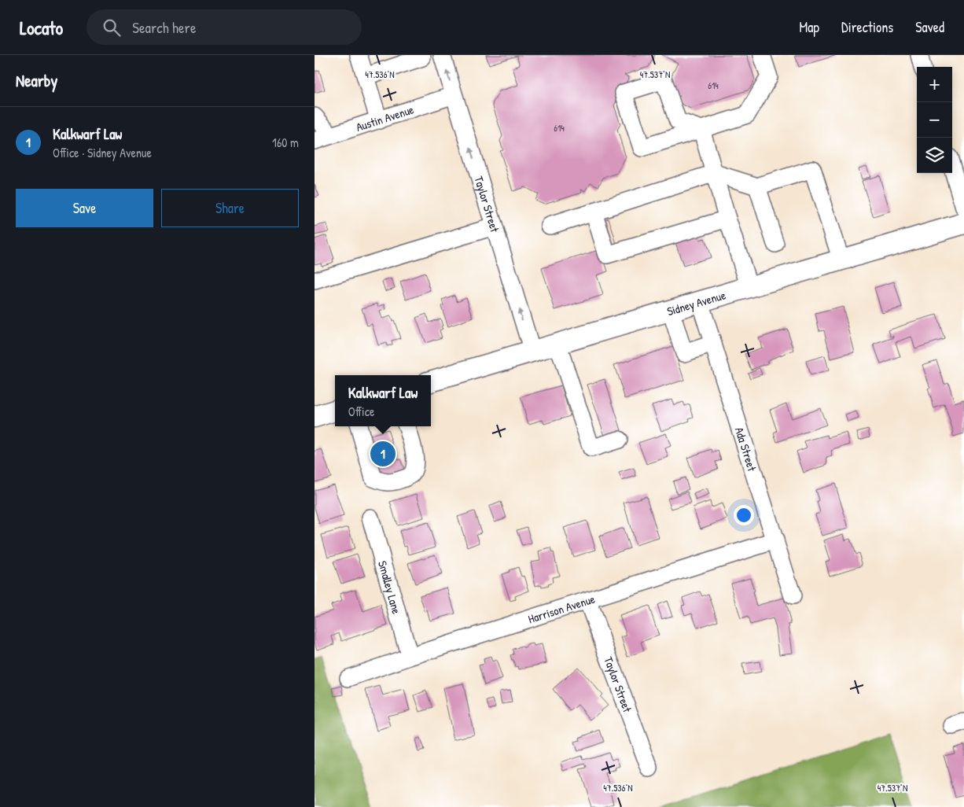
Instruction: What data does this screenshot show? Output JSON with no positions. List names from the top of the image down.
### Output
{
  "streets": {
    "main road": ["Sidney Avenue"],
    "street": [
      "Austin Avenue",
      "Taylor Street",
      "Ada Street",
      "Smalley Lane",
      "Harrison Avenue"
    ]
  },
  "crossings": [
    ["Austin Avenue", "Taylor Street"],
    ["Taylor Street", "Sidney Avenue"],
    ["Taylor Street", "Harrison Avenue"],
    ["Sidney Avenue", "Ada Street"],
    ["Ada Street", "Harrison Avenue"],
    ["Smalley Lane", "Harrison Avenue"]
  ],
  "one_way": ["Taylor Street"],
  "house_numbers": ["614", "614"],
  "page": {
    "header": "Locato",
    "search": "Search here",
    "nav": ["Map", "Directions", "Saved"],
    "heading": "Nearby",
    "map_buttons": ["+", "−"],
    "list": [
      {
        "mark": "1",
        "name": "Kalkwarf Law",
        "note": "Office · Sidney Avenue",
        "value": "160 m"
      }
    ],
    "buttons": ["Save", "Share"],
    "popup": ["Kalkwarf Law", "Office"],
    "pins": "1"
  },
  "coordinates": ["47.536°N", "47.537°N"]
}
